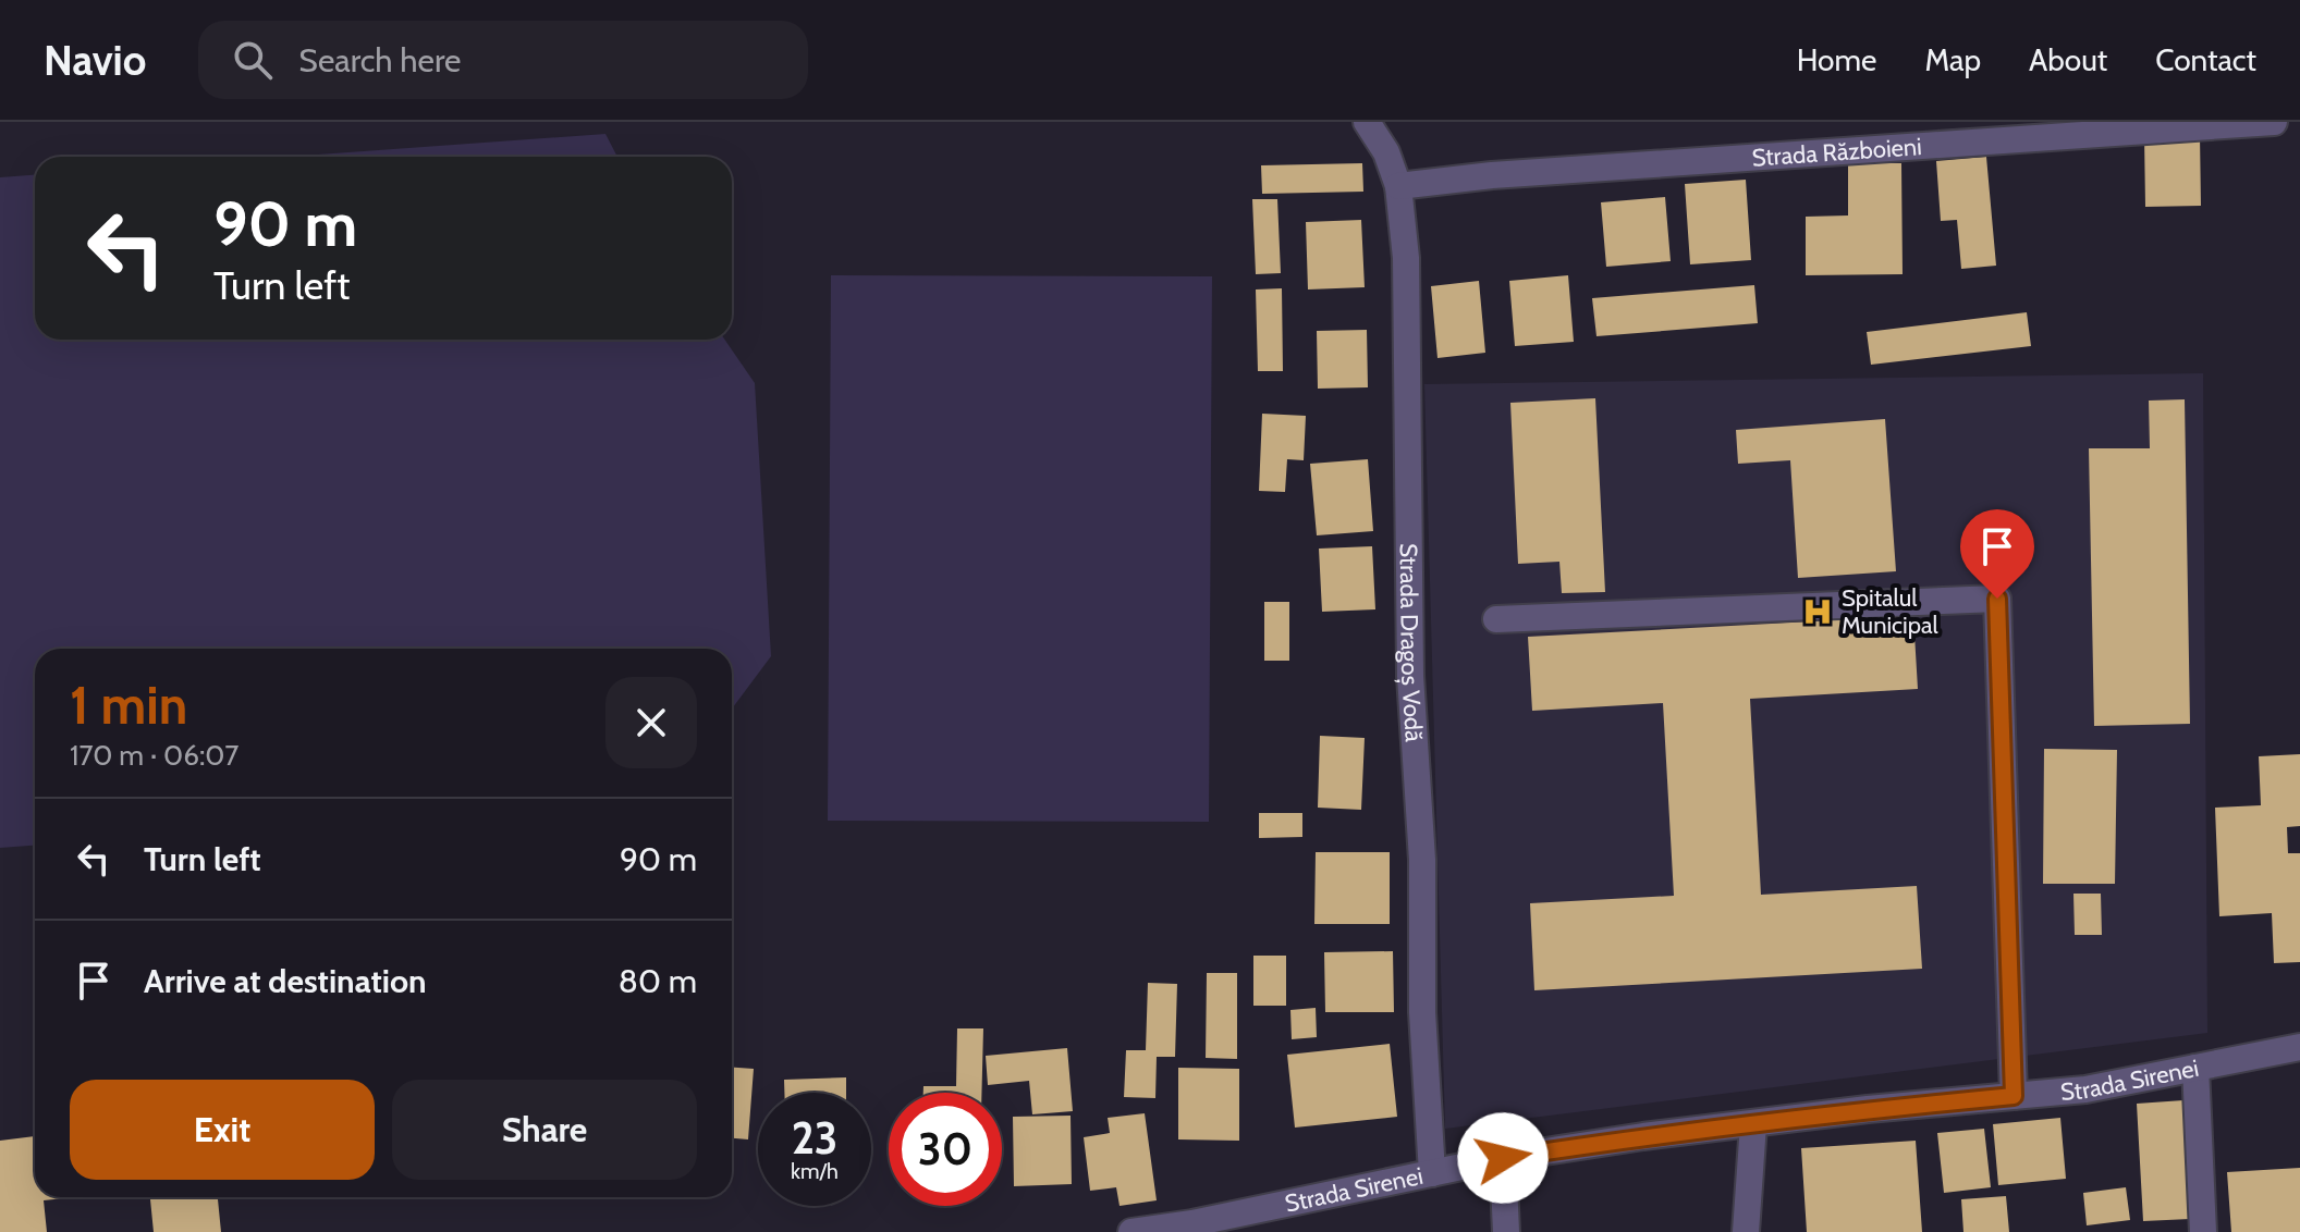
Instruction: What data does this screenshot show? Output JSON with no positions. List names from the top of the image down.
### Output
{
  "streets": {
    "street": ["Strada Războieni", "Strada Dragoș Vodă", "Strada Sirenei"]
  },
  "crossings": [
    ["Strada Războieni", "Strada Dragoș Vodă"],
    ["Strada Dragoș Vodă", "Strada Sirenei"]
  ],
  "places": {
    "hospital": ["Spitalul Municipal"]
  },
  "page": {
    "header": "Navio",
    "search": "Search here",
    "nav": [
      "Home",
      "Map",
      "About",
      "Contact"
    ],
    "turn": ["90 m", "Turn left"],
    "heading": ["1 min", "170 m · 06:07"],
    "list": [
      {
        "name": "Turn left",
        "value": "90 m"
      },
      {
        "name": "Arrive at destination",
        "value": "80 m"
      }
    ],
    "buttons": ["Exit", "Share"],
    "speed": "23 km/h",
    "limit": "30"
  }
}
